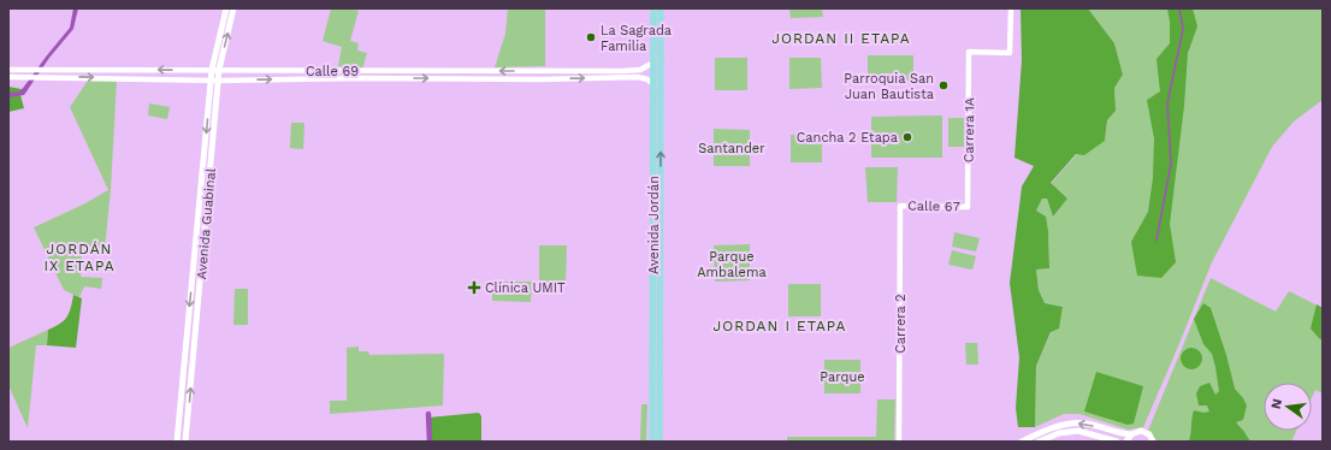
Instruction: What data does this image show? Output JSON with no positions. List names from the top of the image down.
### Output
{
  "streets": {
    "main road": ["Avenida Guabinal", "Avenida Jordán"],
    "street": [
      "Calle 69",
      "Carrera 1A",
      "Calle 67",
      "Carrera 2"
    ]
  },
  "crossings": [
    ["Calle 69", "Avenida Guabinal"],
    ["Calle 69", "Avenida Jordán"],
    ["Carrera 1A", "Calle 67"],
    ["Calle 67", "Carrera 2"]
  ],
  "districts": ["JORDAN II ETAPA", "JORDÁN IX ETAPA", "JORDAN I ETAPA"],
  "parks": ["Santander", "Parque Ambalema", "Parque"],
  "places": {
    "other": ["La Sagrada Familia", "Parroquia San Juan Bautista", "Cancha 2 Etapa"],
    "health": ["Clínica UMIT"]
  },
  "north": "left"
}
